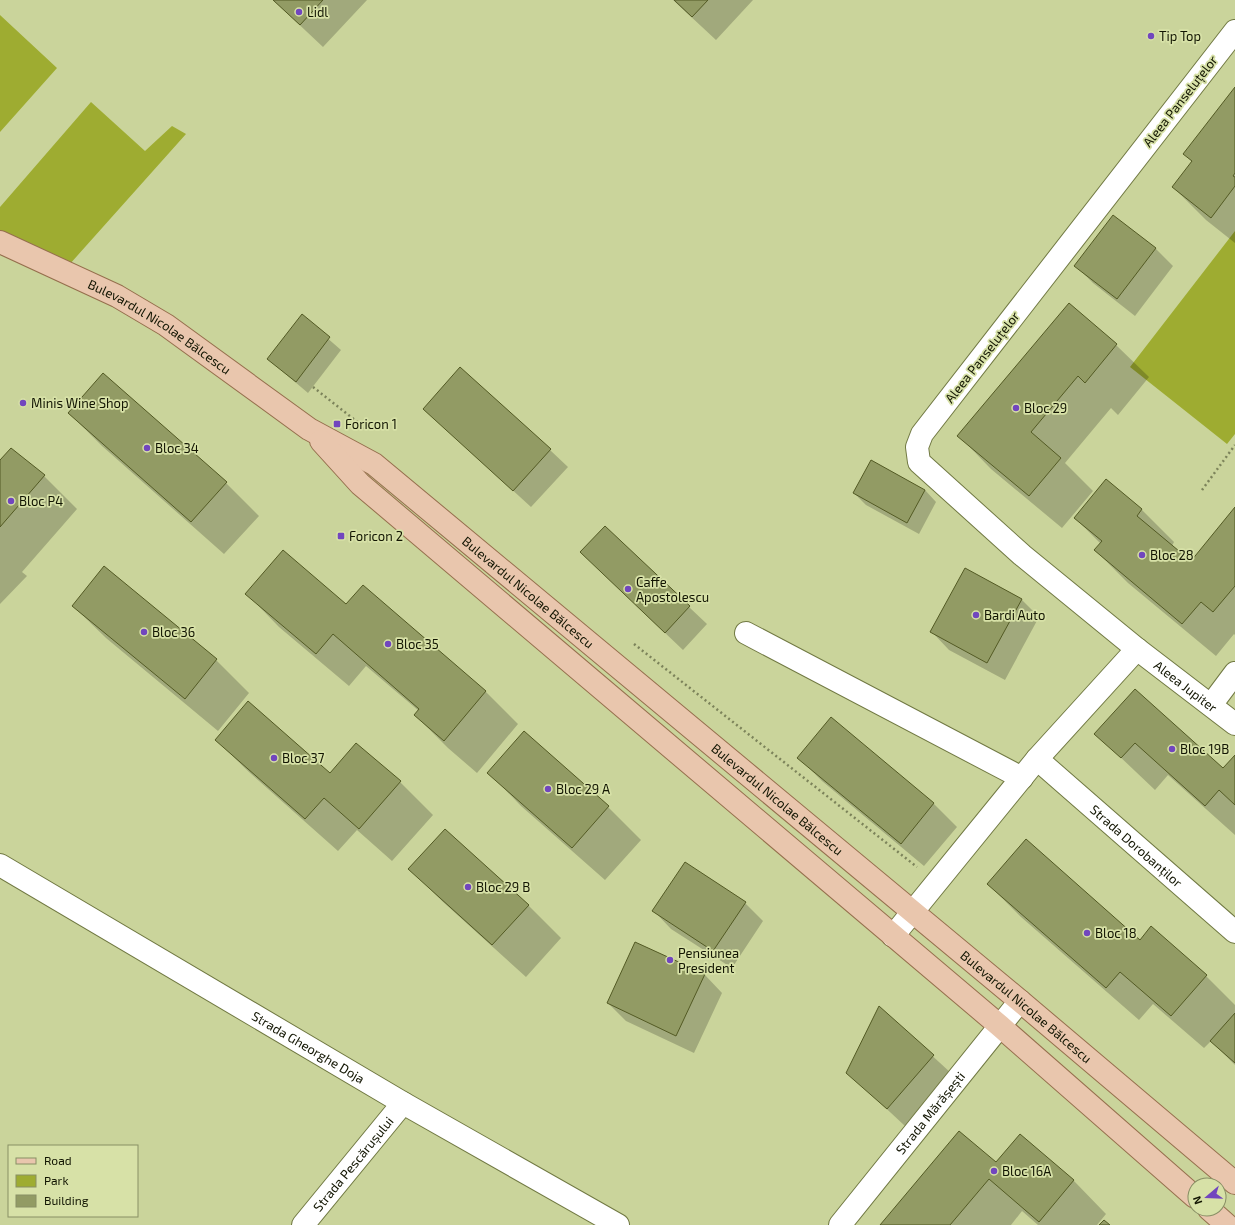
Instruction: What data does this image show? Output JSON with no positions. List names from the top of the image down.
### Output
{
  "streets": {
    "main road": ["Bulevardul Nicolae Bălcescu"],
    "street": [
      "Aleea Panseluțelor",
      "Aleea Jupiter",
      "Strada Dorobanților",
      "Strada Gheorghe Doja",
      "Strada Mărășești",
      "Strada Pescărușului"
    ]
  },
  "crossings": [
    ["Aleea Panseluțelor", "Aleea Jupiter"],
    ["Bulevardul Nicolae Bălcescu", "Strada Mărășești"],
    ["Strada Gheorghe Doja", "Strada Pescărușului"]
  ],
  "places": {
    "other": [
      "Lidl",
      "Tip Top",
      "Minis Wine Shop",
      "Bloc 29",
      "Bloc 34",
      "Bloc P4",
      "Bloc 28",
      "Caffe Apostolescu",
      "Bardi Auto",
      "Bloc 36",
      "Bloc 35",
      "Bloc 19B",
      "Bloc 37",
      "Bloc 29 A",
      "Bloc 29 B",
      "Bloc 18",
      "Pensiunea President",
      "Bloc 16A"
    ],
    "transit": ["Foricon 1", "Foricon 2"]
  },
  "legend": ["Road", "Park", "Building"],
  "north": "left"
}
